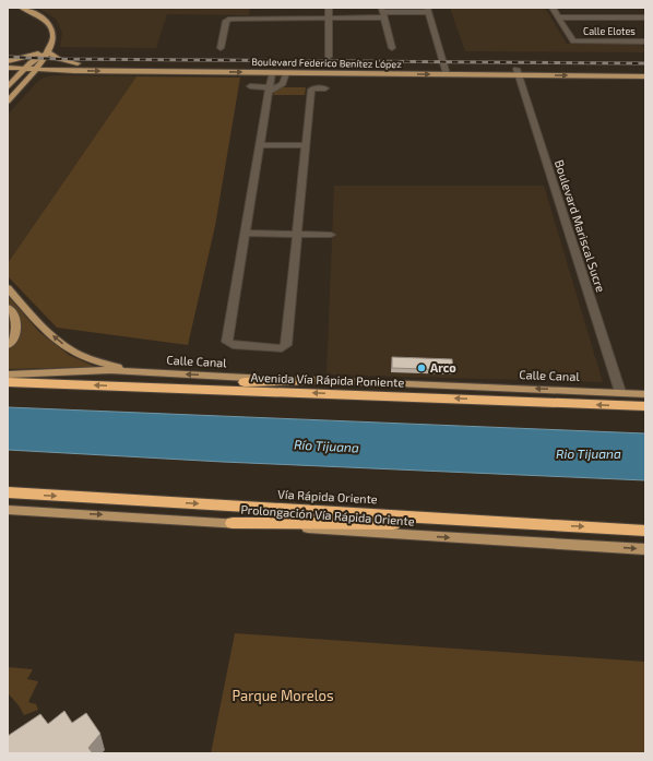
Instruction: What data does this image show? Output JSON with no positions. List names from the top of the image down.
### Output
{
  "streets": {
    "highway": ["Avenida Vía Rápida Poniente", "Vía Rápida Oriente"],
    "main road": ["Boulevard Federico Benítez López", "Calle Canal", "Prolongación Vía Rápida Oriente"],
    "street": ["Calle Elotes", "Boulevard Mariscal Sucre"]
  },
  "crossings": [
    ["Boulevard Federico Benítez López", "Boulevard Mariscal Sucre"],
    ["Boulevard Mariscal Sucre", "Calle Canal"]
  ],
  "one_way": ["Calle Canal", "Avenida Vía Rápida Poniente", "Prolongación Vía Rápida Oriente"],
  "water": ["Río Tijuana", "Rio Tijuana"],
  "parks": ["Parque Morelos"],
  "places": ["Arco"]
}
